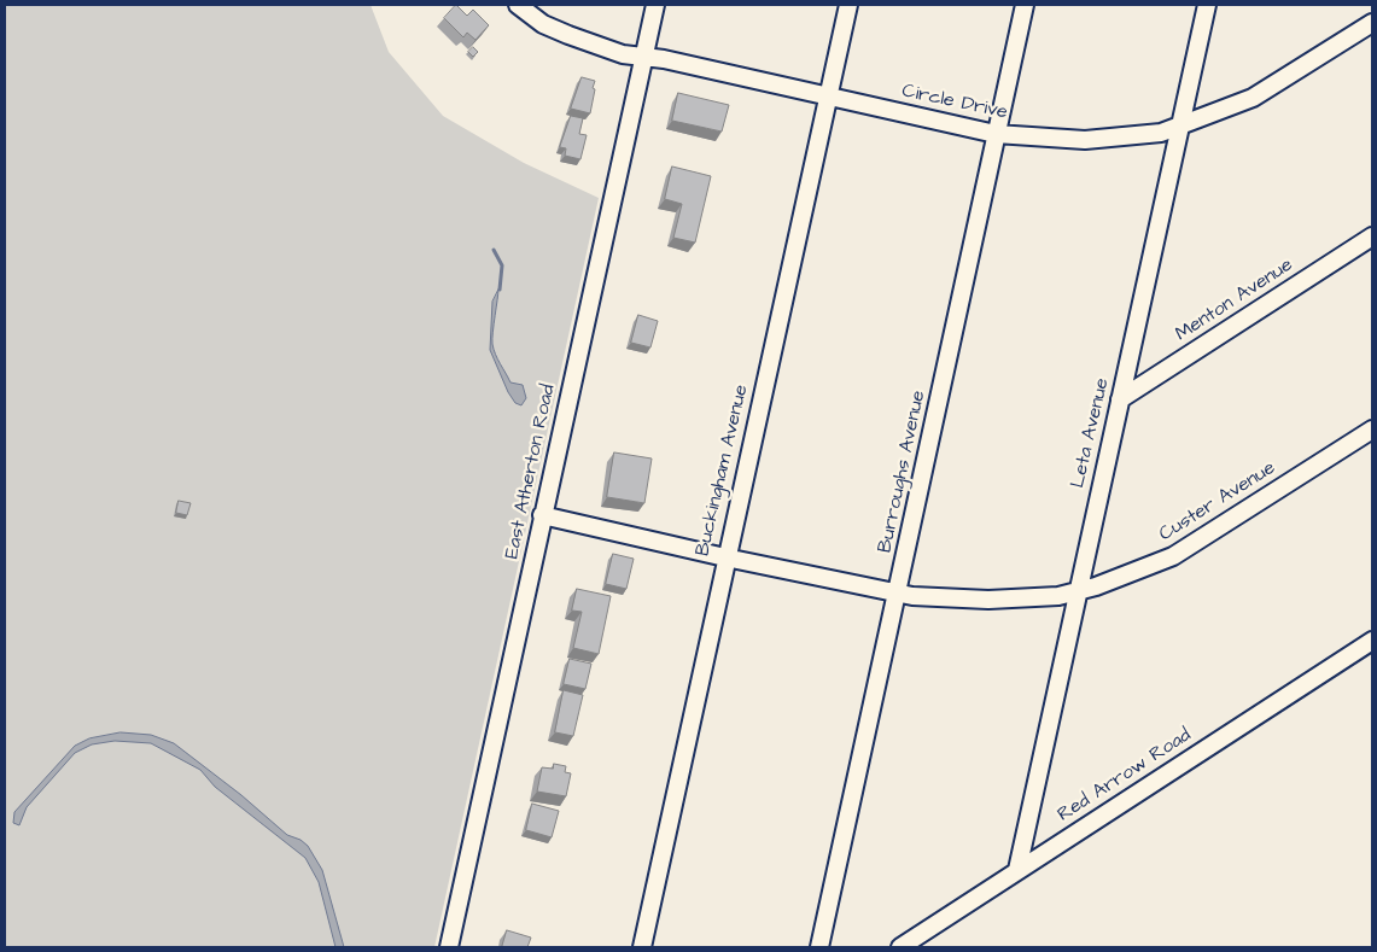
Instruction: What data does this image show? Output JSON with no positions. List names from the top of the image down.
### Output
{
  "streets": {
    "street": [
      "Circle Drive",
      "Menton Avenue",
      "Leta Avenue",
      "Buckingham Avenue",
      "East Atherton Road",
      "Burroughs Avenue",
      "Custer Avenue",
      "Red Arrow Road"
    ]
  },
  "crossings": [
    ["Circle Drive", "Leta Avenue"],
    ["Circle Drive", "Buckingham Avenue"],
    ["Circle Drive", "East Atherton Road"],
    ["Circle Drive", "Burroughs Avenue"],
    ["Menton Avenue", "Leta Avenue"],
    ["Leta Avenue", "Custer Avenue"],
    ["Leta Avenue", "Red Arrow Road"],
    ["Buckingham Avenue", "Custer Avenue"],
    ["East Atherton Road", "Custer Avenue"],
    ["Burroughs Avenue", "Custer Avenue"]
  ]
}
